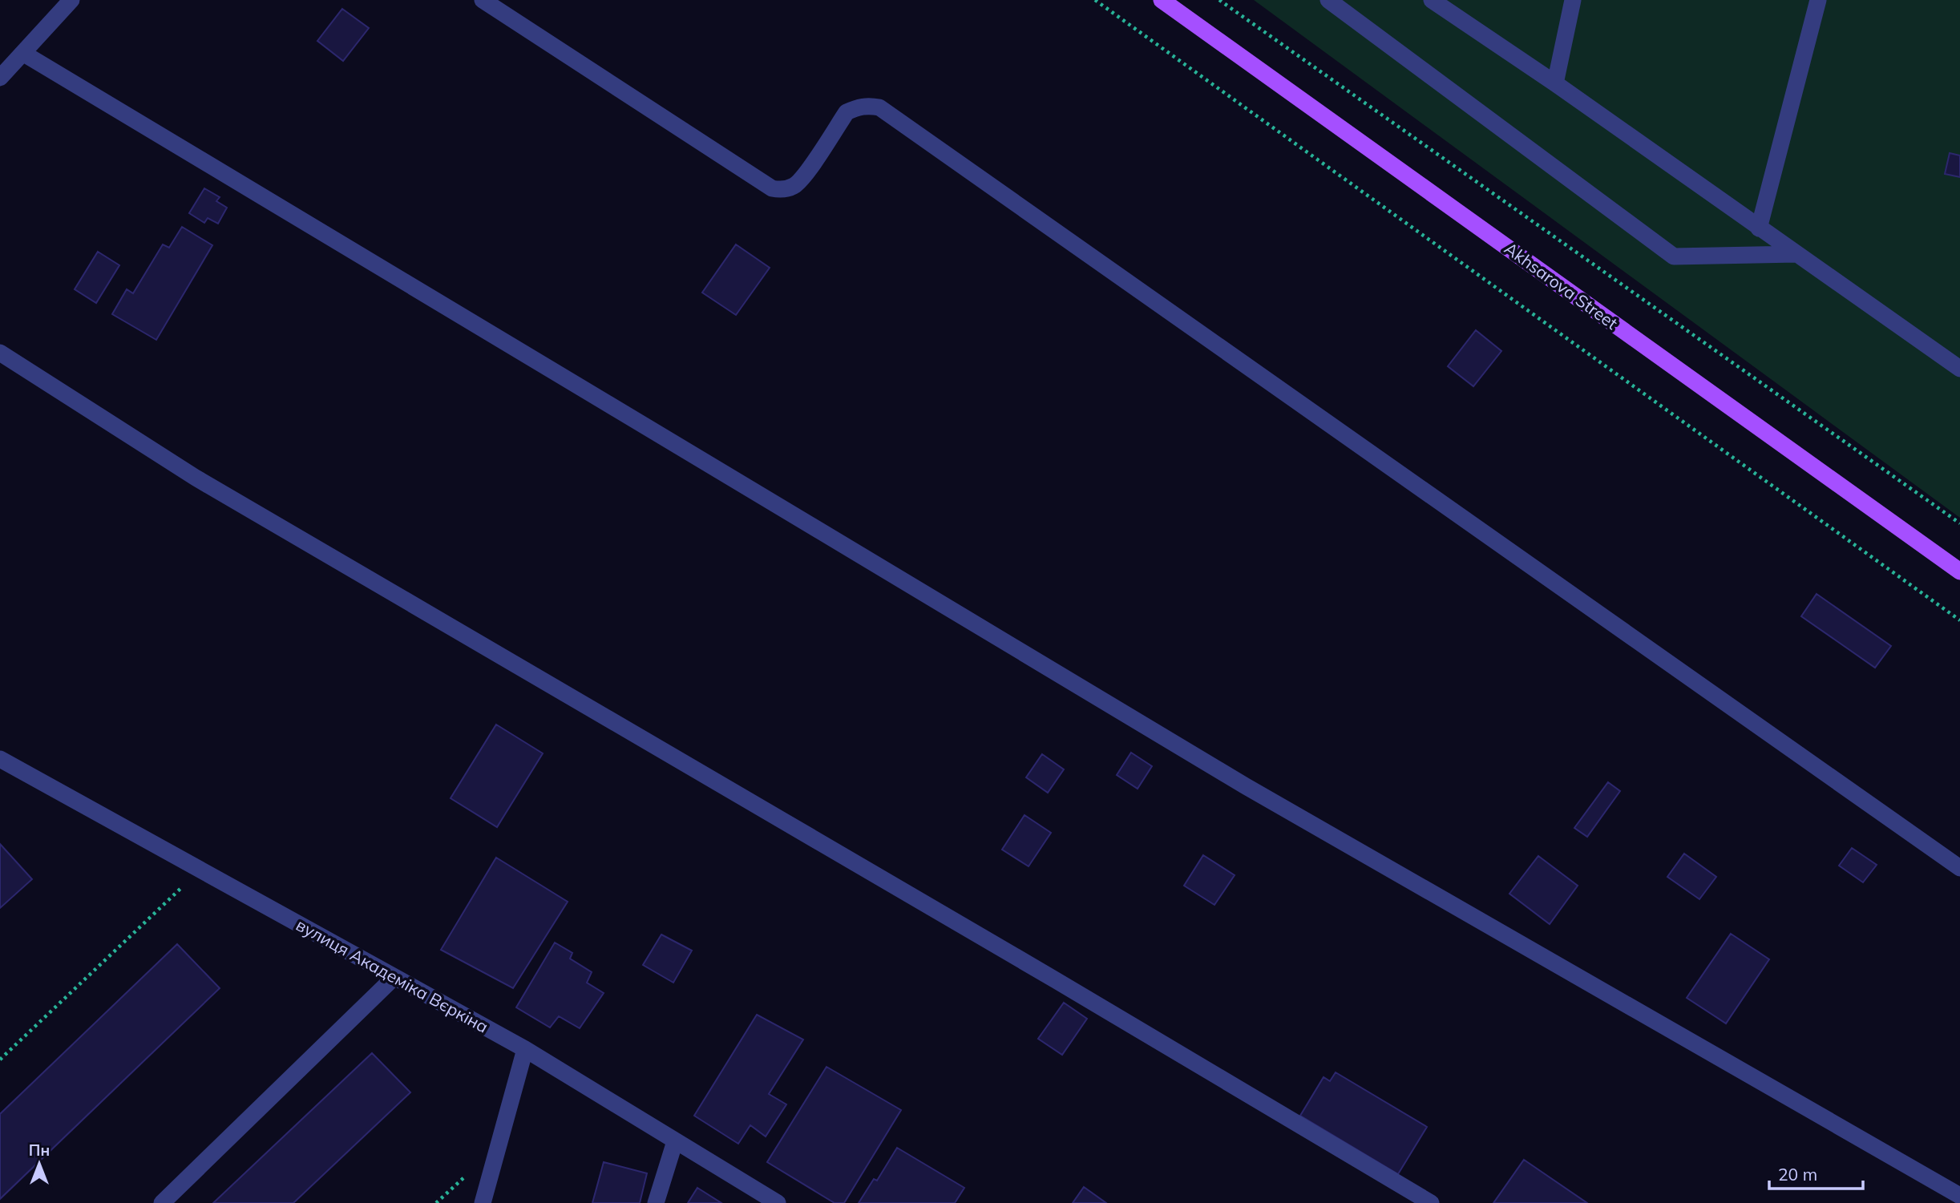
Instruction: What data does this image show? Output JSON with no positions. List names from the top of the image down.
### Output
{
  "streets": {
    "main road": ["Akhsarova Street"],
    "street": ["вулиця Академіка Вєркіна"]
  },
  "scale_bar": "20 m",
  "north": "top"
}
